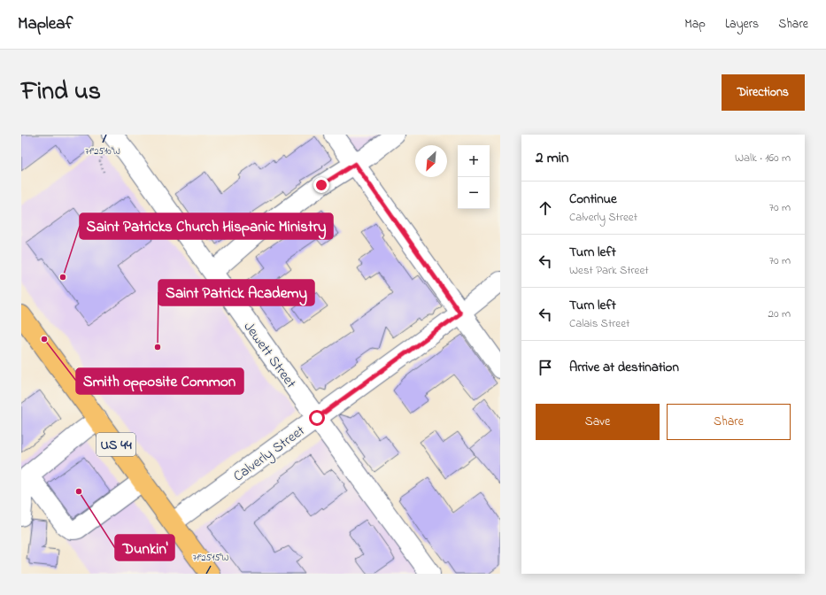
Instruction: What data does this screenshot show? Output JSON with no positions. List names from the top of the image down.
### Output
{
  "streets": {
    "main road": ["US 44"],
    "street": ["Jewett Street", "Calverly Street"]
  },
  "crossings": [
    ["Jewett Street", "Calverly Street"],
    ["US 44", "Calverly Street"]
  ],
  "places": [
    "Saint Patricks Church Hispanic Ministry",
    "Smith opposite Common",
    "Saint Patrick Academy",
    "Dunkin'"
  ],
  "north": "bottom left",
  "page": {
    "header": "Mapleaf",
    "nav": ["Map", "Layers", "Share"],
    "title": "Find us",
    "buttons": [
      "Directions",
      ["Save", "Share"]
    ],
    "heading": ["2 min", "Walk · 160 m"],
    "map_buttons": ["+", "−"],
    "list": [
      ["Continue", "Calverly Street", "70 m"],
      ["Turn left", "West Park Street", "70 m"],
      ["Turn left", "Calais Street", "20 m"],
      "Arrive at destination"
    ]
  },
  "coordinates": ["71°25'10\"W", "71°25'15\"W"]
}
